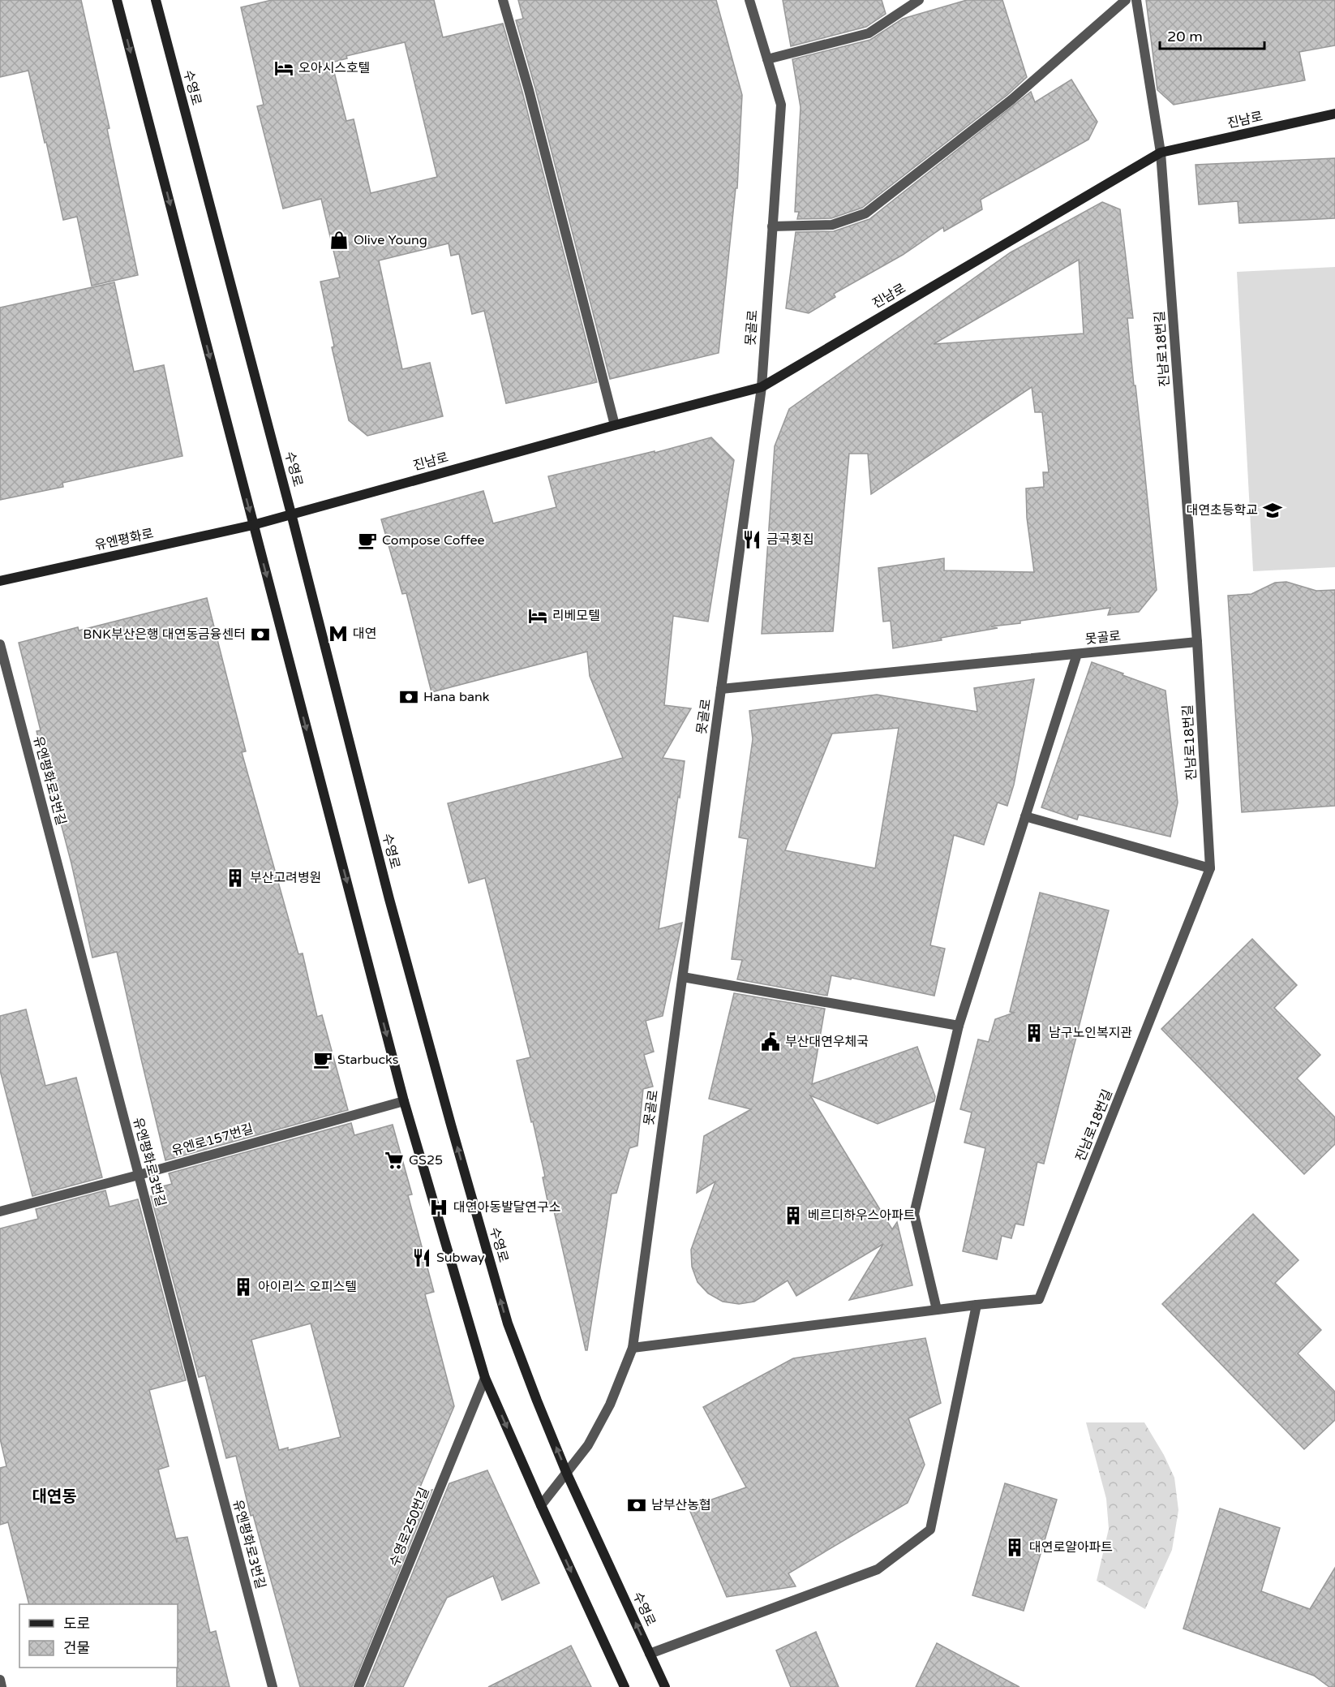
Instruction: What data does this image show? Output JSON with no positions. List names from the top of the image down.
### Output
{
  "streets": {
    "main road": ["수영로", "진남로", "유엔평화로"],
    "street": [
      "못골로",
      "진남로18번길",
      "유엔평화로3번길",
      "유엔로157번길",
      "수영로250번길"
    ]
  },
  "crossings": [
    ["수영로", "진남로"],
    ["수영로", "못골로"],
    ["진남로", "못골로"],
    ["진남로", "진남로18번길"],
    ["진남로", "유엔평화로"],
    ["못골로", "진남로18번길"],
    ["유엔평화로3번길", "유엔로157번길"]
  ],
  "districts": ["대연동"],
  "places": {
    "hotel": ["오아시스호텔", "리베모텔"],
    "shop": ["Olive Young"],
    "school or university": ["대연초등학교"],
    "restaurant": ["금곡횟집", "Subway"],
    "cafe": ["Compose Coffee", "Starbucks"],
    "metro station": ["대연"],
    "bank": ["BNK부산은행 대연동금융센터", "Hana bank", "남부산농협"],
    "building": [
      "부산고려병원",
      "남구노인복지관",
      "베르디하우스아파트",
      "아이리스 오피스텔",
      "대연로얄아파트"
    ],
    "public building": ["부산대연우체국"],
    "supermarket": ["GS25"],
    "hospital": ["대연아동발달연구소"]
  },
  "legend": ["도로", "건물"],
  "scale_bar": "20 m"
}
